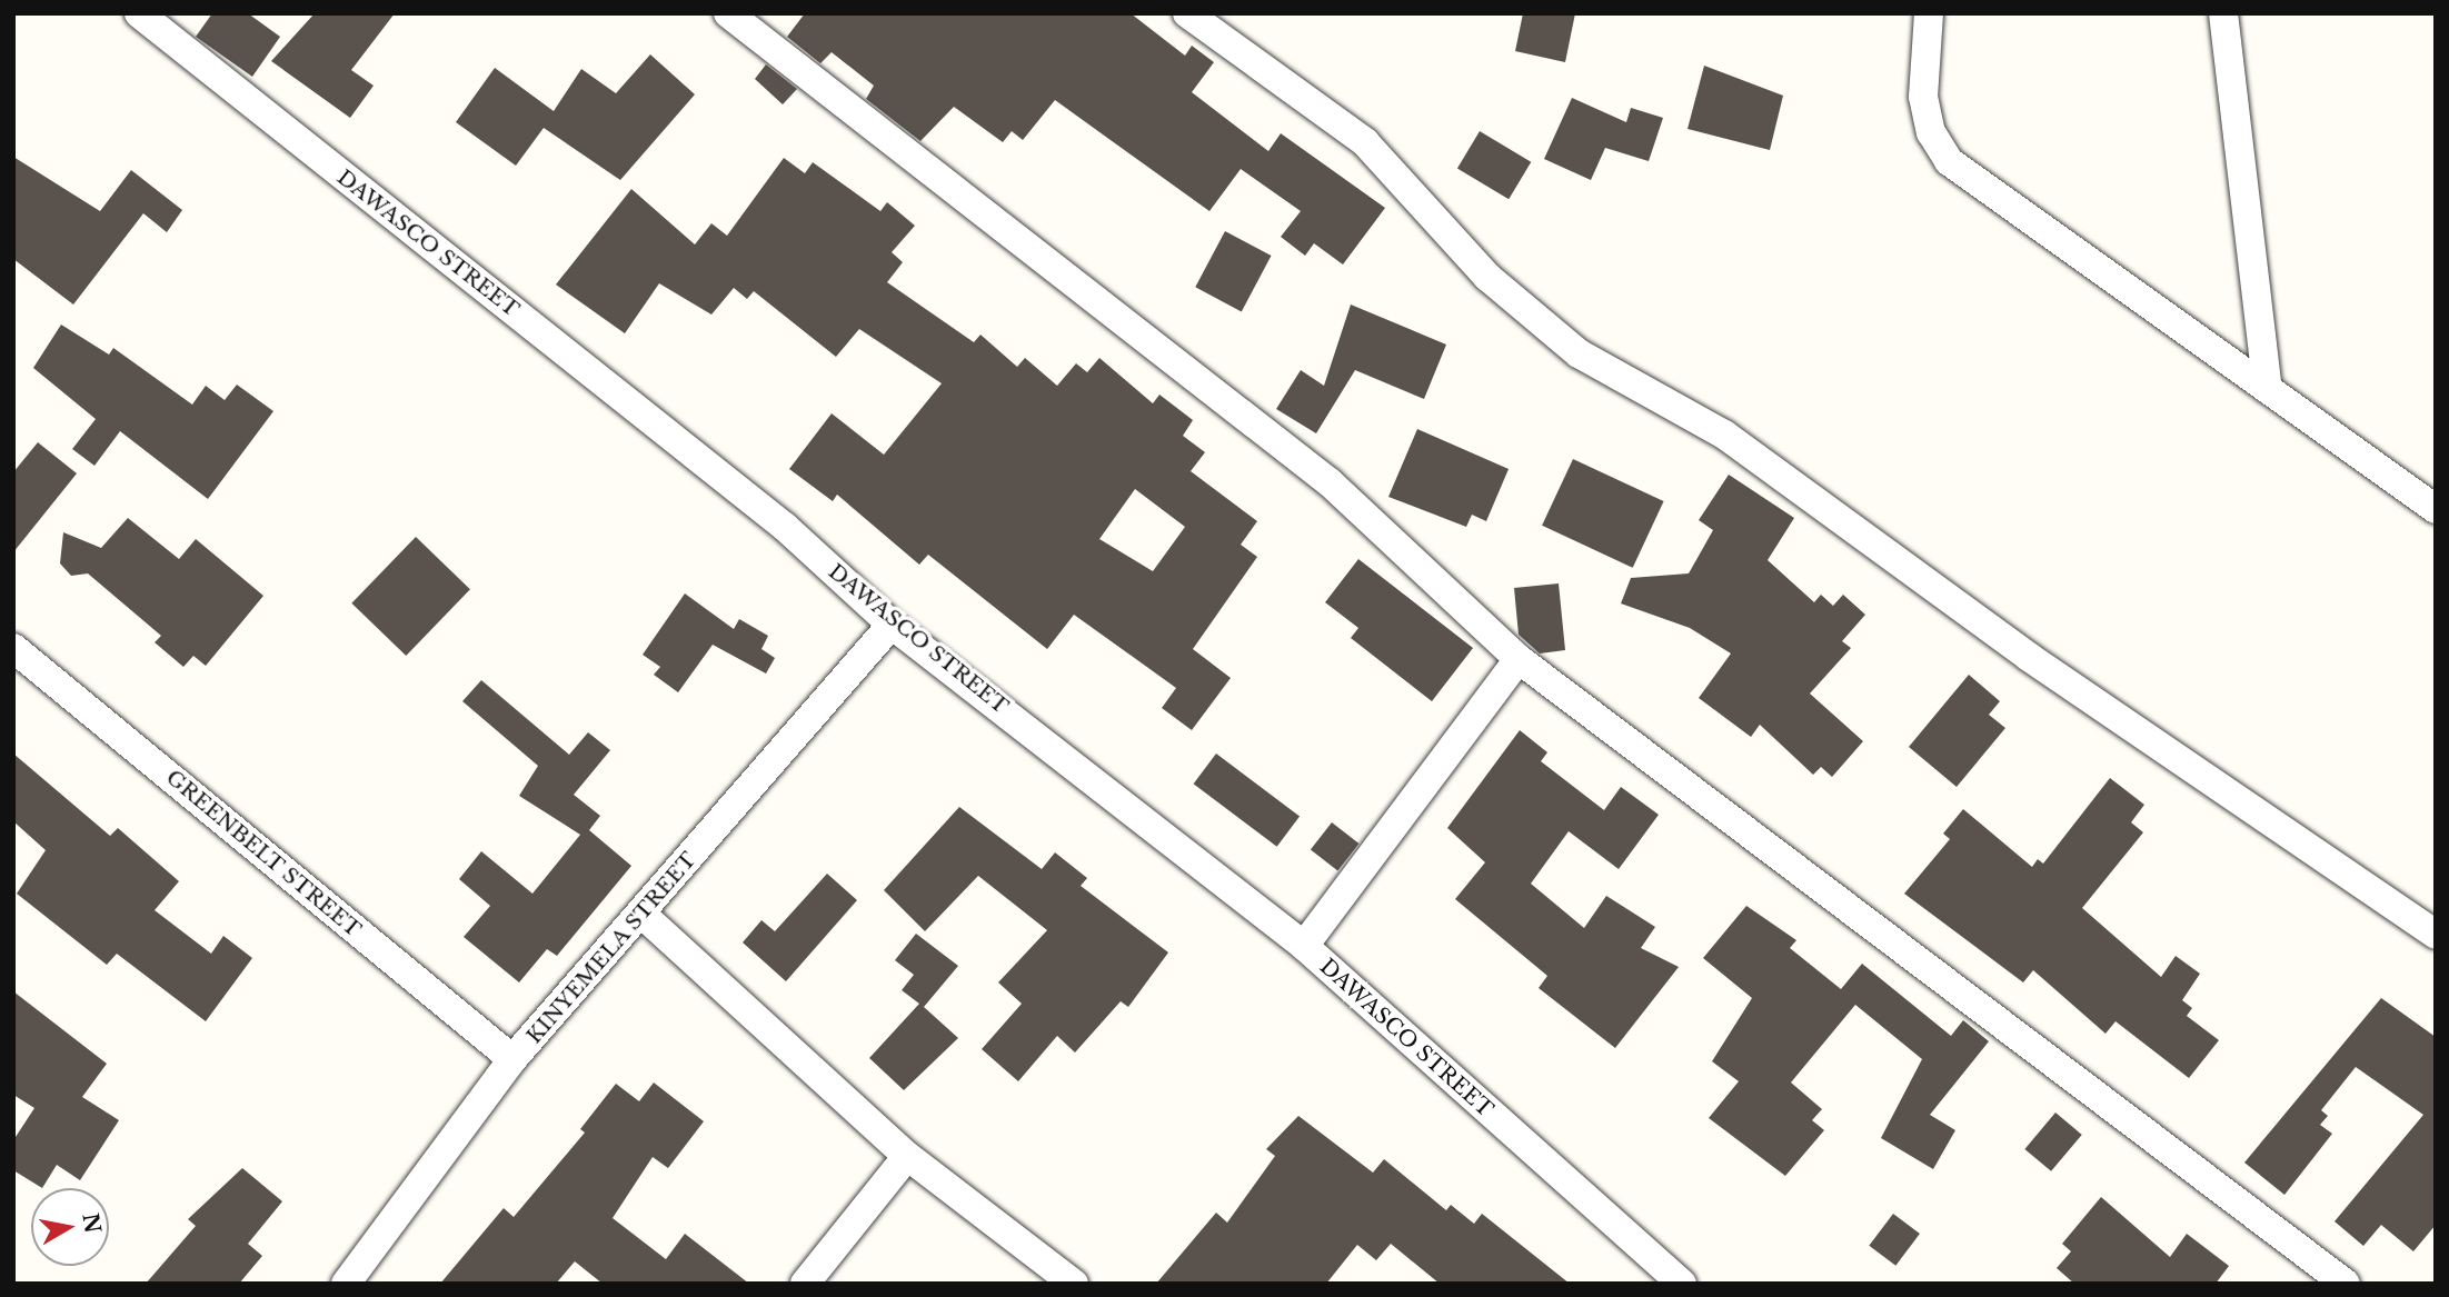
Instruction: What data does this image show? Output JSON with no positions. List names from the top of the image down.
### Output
{
  "streets": {
    "street": ["DAWASCO STREET", "GREENBELT STREET", "KINYEMELA STREET"]
  },
  "crossings": [
    ["DAWASCO STREET", "KINYEMELA STREET"],
    ["GREENBELT STREET", "KINYEMELA STREET"]
  ],
  "north": "right"
}
